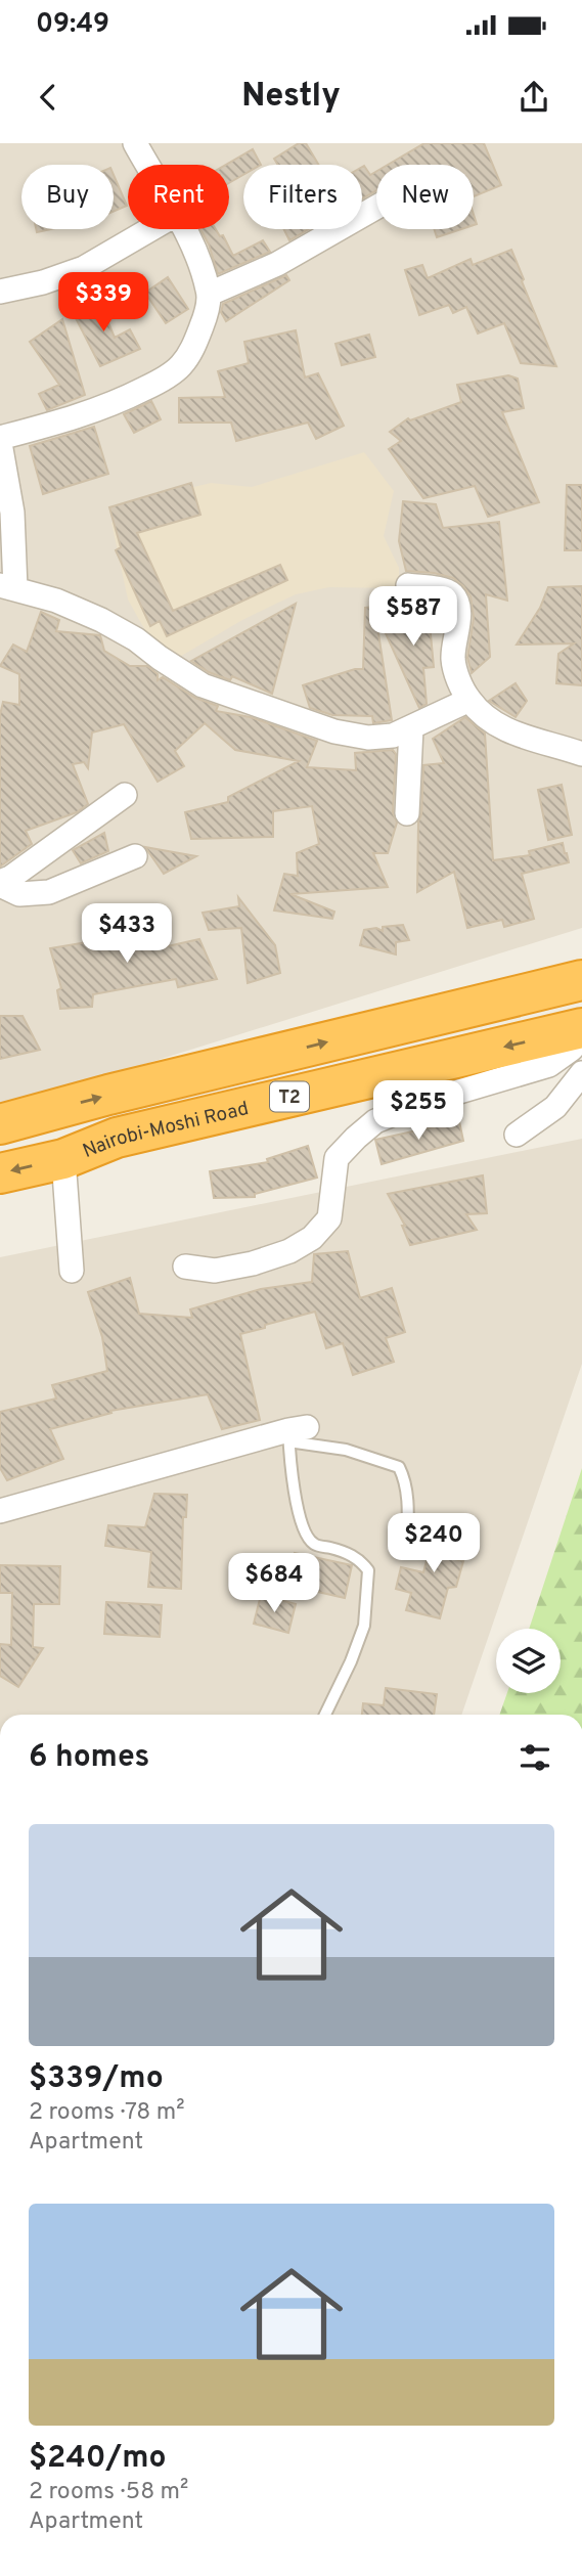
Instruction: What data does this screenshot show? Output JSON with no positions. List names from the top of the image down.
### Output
{
  "streets": {
    "highway": ["T2", "Nairobi-Moshi Road"]
  },
  "page": {
    "status": "09:49",
    "header": "Nestly",
    "chip": [
      "Buy",
      "Rent",
      "Filters",
      "New"
    ],
    "price": [
      "$339",
      "$587",
      "$433",
      "$255",
      "$240",
      "$684"
    ],
    "heading": "6 homes",
    "list": [
      {
        "name": "$339/mo",
        "note": "2 rooms · 78 m² · Apartment"
      },
      {
        "name": "$240/mo",
        "note": "2 rooms · 58 m² · Apartment"
      }
    ]
  }
}
